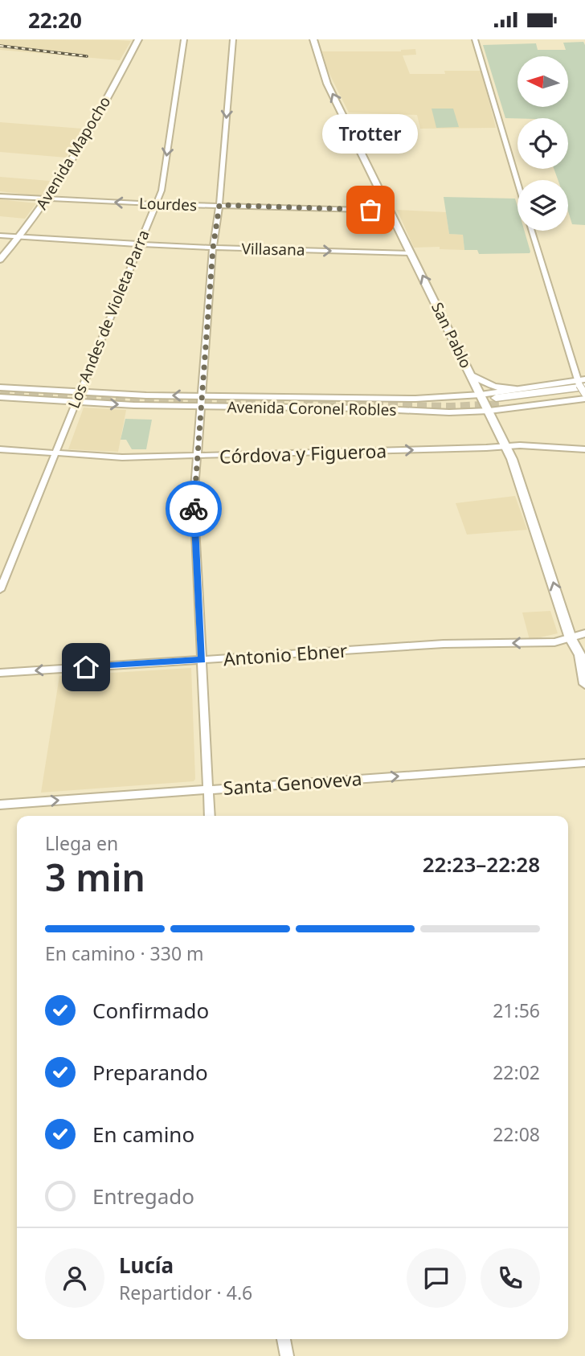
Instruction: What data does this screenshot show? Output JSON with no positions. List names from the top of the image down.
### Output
{
  "streets": {
    "main road": ["Avenida Mapocho", "San Pablo", "Avenida Coronel Robles"],
    "street": [
      "Lourdes",
      "Villasana",
      "Los Andes de Violeta Parra",
      "Córdova y Figueroa",
      "Antonio Ebner",
      "Santa Genoveva"
    ]
  },
  "crossings": [
    ["Avenida Mapocho", "Lourdes"],
    ["Avenida Mapocho", "Villasana"],
    ["Lourdes", "Los Andes de Violeta Parra"],
    ["Lourdes", "San Pablo"],
    ["Villasana", "Los Andes de Violeta Parra"],
    ["Villasana", "San Pablo"],
    ["Los Andes de Violeta Parra", "Avenida Coronel Robles"],
    ["Los Andes de Violeta Parra", "Córdova y Figueroa"],
    ["San Pablo", "Avenida Coronel Robles"],
    ["San Pablo", "Córdova y Figueroa"],
    ["San Pablo", "Antonio Ebner"]
  ],
  "one_way": [
    "Villasana",
    "San Pablo",
    "Córdova y Figueroa",
    "Antonio Ebner",
    "Santa Genoveva"
  ],
  "places": ["Trotter"],
  "north": "left",
  "page": {
    "status": "22:20",
    "bubble": "Trotter",
    "heading": ["3 min", "Llega en", "22:23–22:28"],
    "panel": ["Lucía", "Repartidor · 4.6"],
    "bar": "En camino · 330 m",
    "list": [
      ["Confirmado", "21:56"],
      ["Preparando", "22:02"],
      ["En camino", "22:08"],
      "Entregado"
    ]
  }
}
